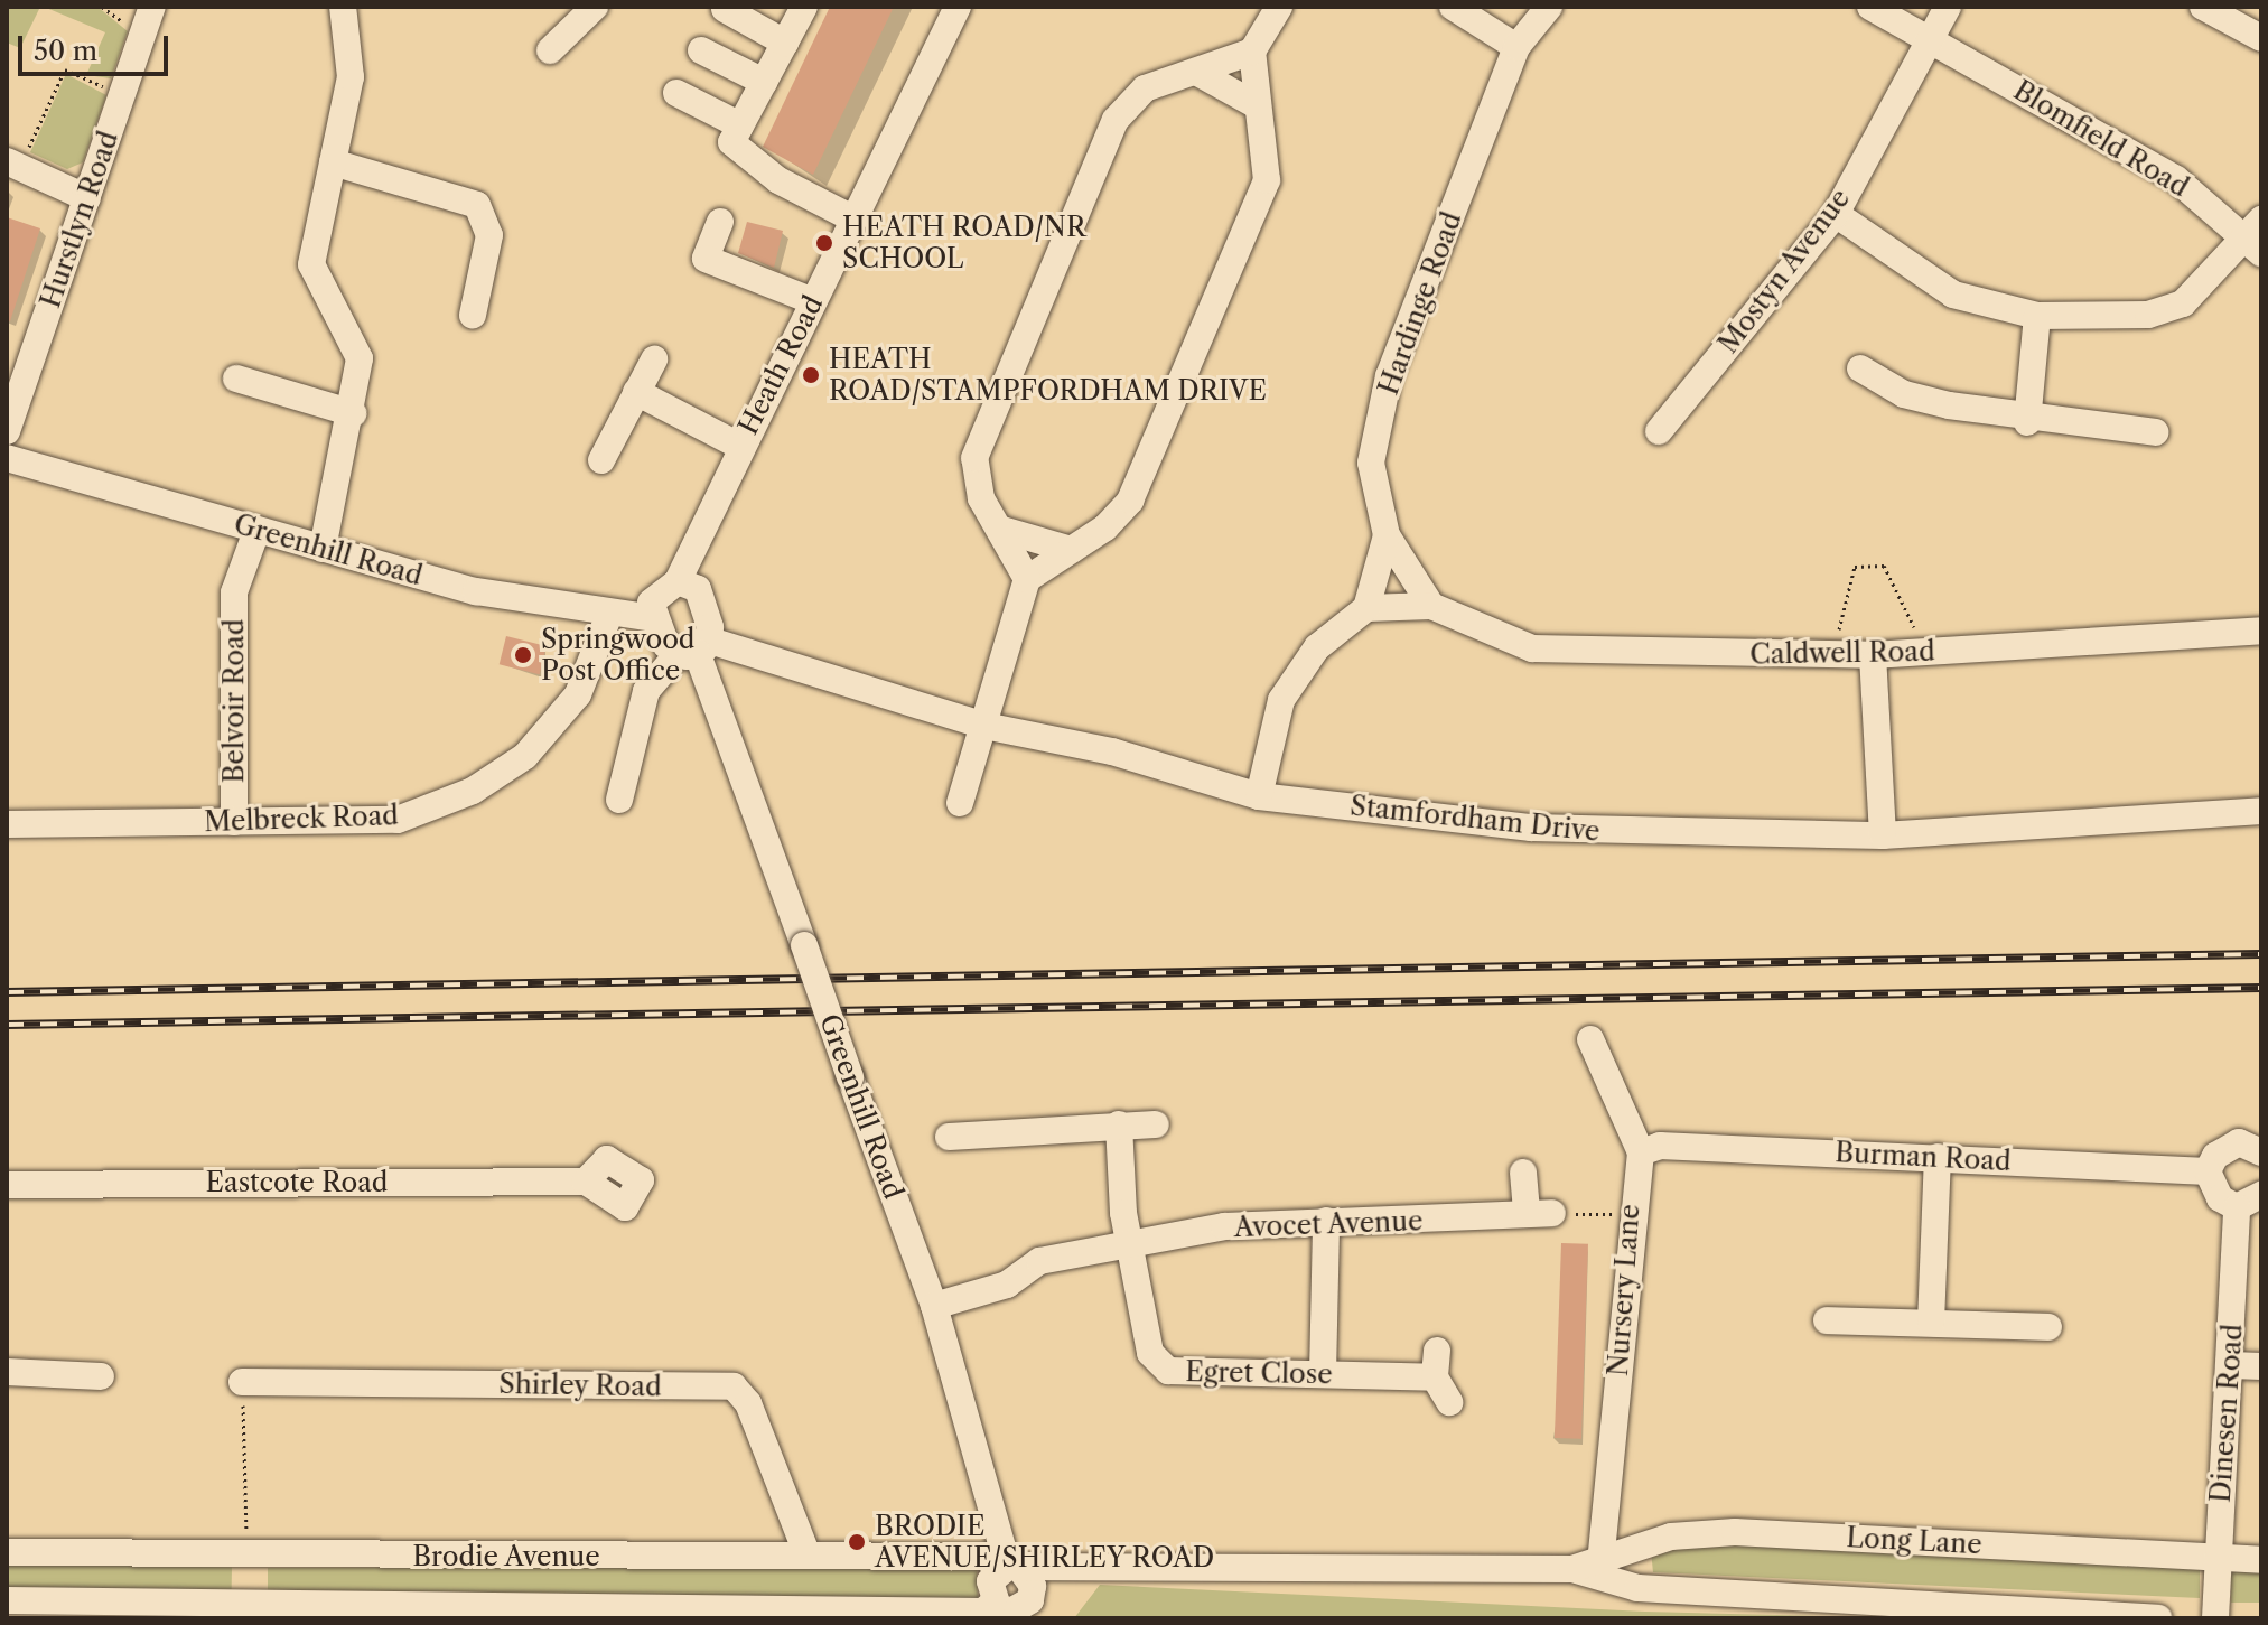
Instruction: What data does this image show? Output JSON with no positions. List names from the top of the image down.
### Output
{
  "streets": {
    "street": [
      "Blomfield Road",
      "Hurstlyn Road",
      "Mostyn Avenue",
      "Hardinge Road",
      "Heath Road",
      "Greenhill Road",
      "Caldwell Road",
      "Belvoir Road",
      "Melbreck Road",
      "Stamfordham Drive",
      "Burman Road",
      "Eastcote Road",
      "Avocet Avenue",
      "Nursery Lane",
      "Egret Close",
      "Shirley Road",
      "Dinesen Road",
      "Long Lane",
      "Brodie Avenue"
    ]
  },
  "crossings": [
    ["Blomfield Road", "Mostyn Avenue"],
    ["Hardinge Road", "Caldwell Road"],
    ["Heath Road", "Greenhill Road"],
    ["Greenhill Road", "Belvoir Road"],
    ["Greenhill Road", "Melbreck Road"],
    ["Greenhill Road", "Stamfordham Drive"],
    ["Greenhill Road", "Avocet Avenue"],
    ["Greenhill Road", "Long Lane"],
    ["Greenhill Road", "Brodie Avenue"],
    ["Belvoir Road", "Melbreck Road"],
    ["Burman Road", "Nursery Lane"],
    ["Avocet Avenue", "Egret Close"],
    ["Nursery Lane", "Long Lane"],
    ["Shirley Road", "Brodie Avenue"],
    ["Dinesen Road", "Long Lane"],
    ["Long Lane", "Brodie Avenue"]
  ],
  "places": [
    "HEATH ROAD/NR SCHOOL",
    "HEATH ROAD/STAMPFORDHAM DRIVE",
    "Springwood Post Office",
    "BRODIE AVENUE/SHIRLEY ROAD"
  ],
  "scale_bar": "50 m"
}
